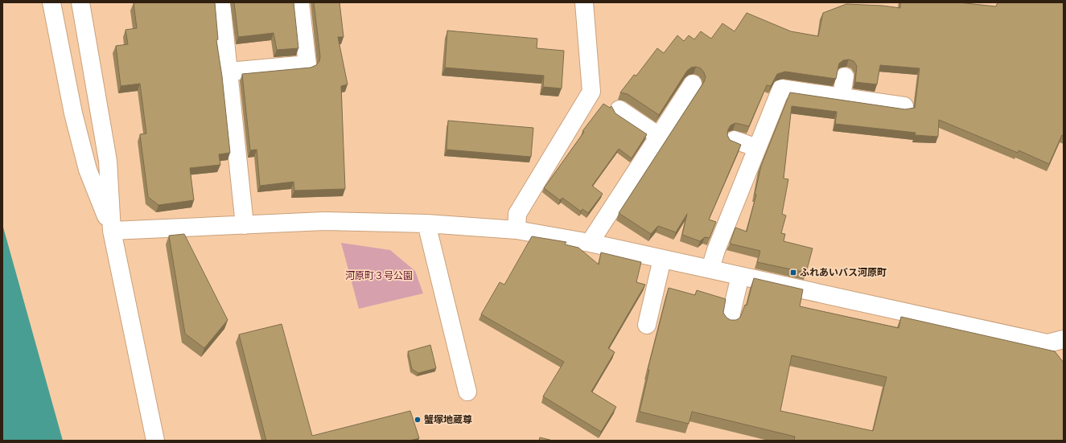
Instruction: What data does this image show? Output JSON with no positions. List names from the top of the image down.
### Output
{
  "parks": ["河原町３号公園"],
  "places": {
    "transit": ["ふれあいバス河原町"],
    "other": ["蟹塚地蔵尊"]
  }
}
